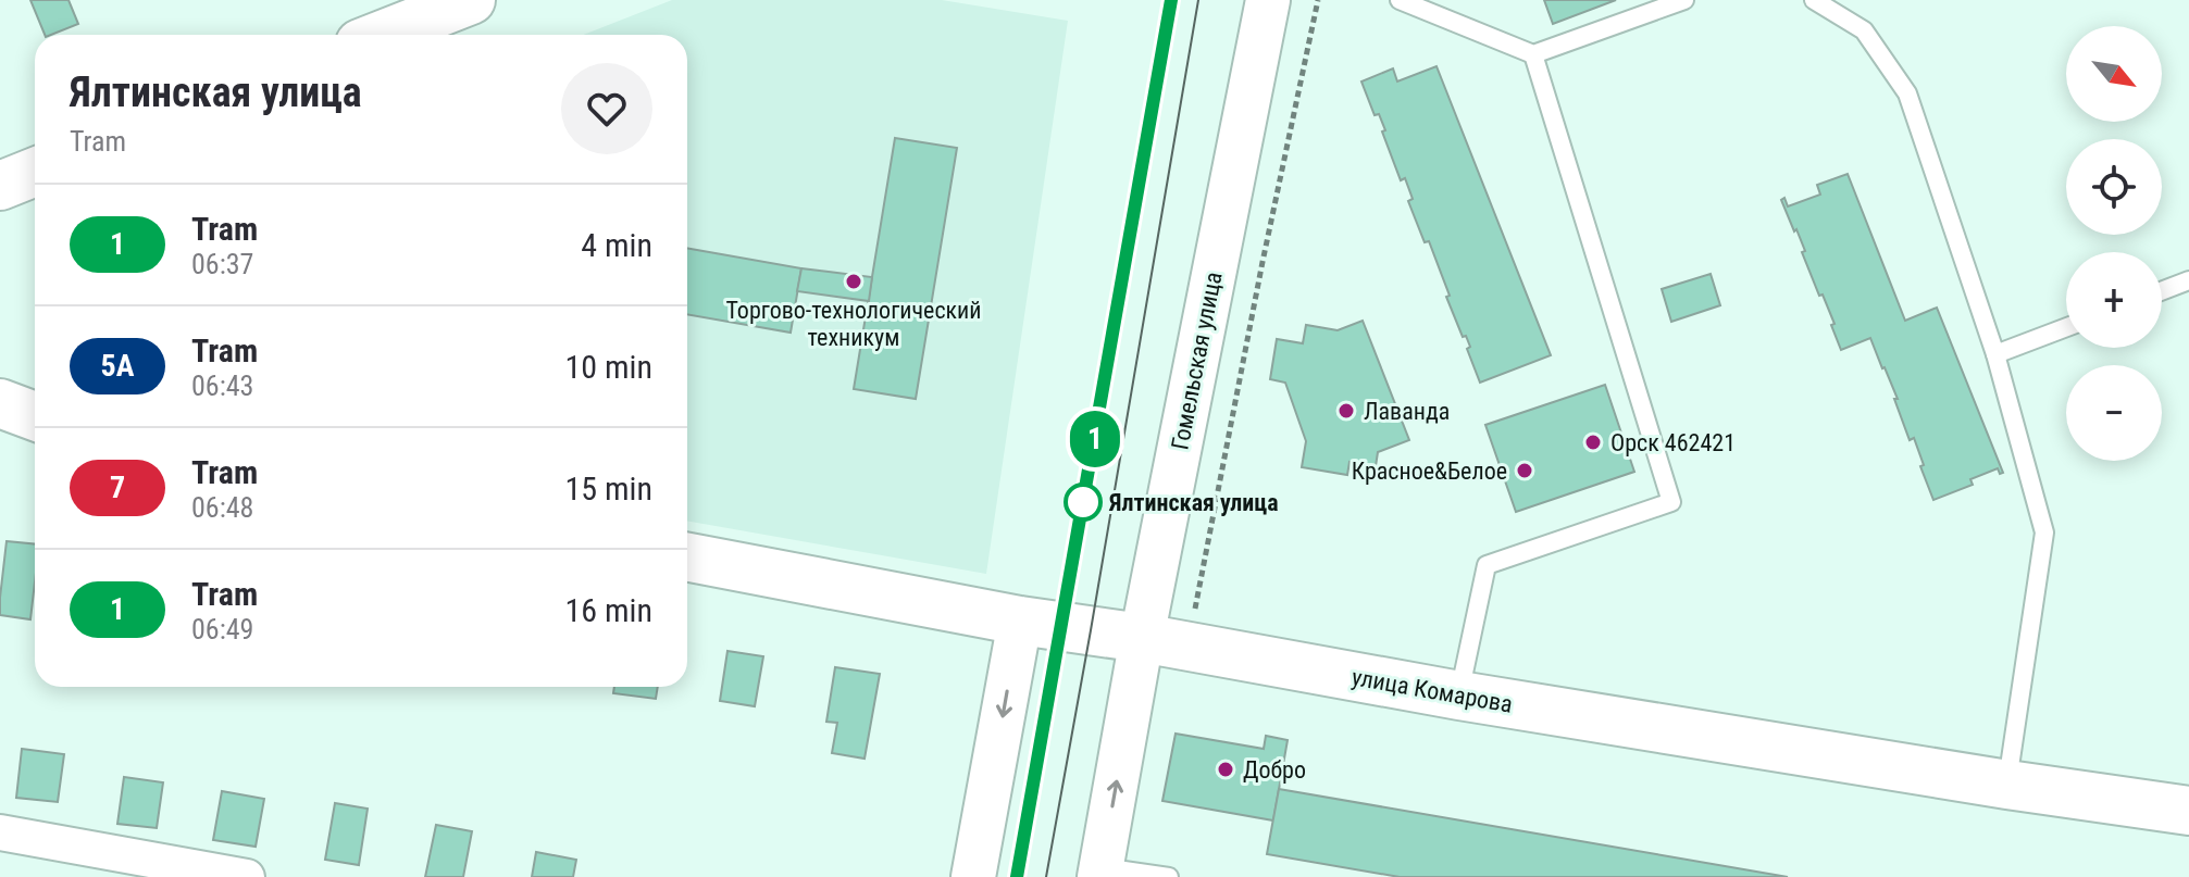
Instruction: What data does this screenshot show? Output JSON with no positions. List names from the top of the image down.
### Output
{
  "streets": {
    "main road": ["улица Комарова"],
    "street": ["Гомельская улица"]
  },
  "crossings": [
    ["Гомельская улица", "улица Комарова"]
  ],
  "places": [
    "Торгово-технологический техникум",
    "Лаванда",
    "Орск 462421",
    "Красное&Белое",
    "Ялтинская улица",
    "Добро"
  ],
  "lines": ["tram line 1"],
  "north": "bottom right",
  "page": {
    "on_map": "1",
    "map_buttons": ["+", "−"],
    "heading": ["Ялтинская улица", "Tram"],
    "list": [
      {
        "mark": "1",
        "name": "Tram",
        "note": "06:37",
        "value": "4 min"
      },
      {
        "mark": "5А",
        "name": "Tram",
        "note": "06:43",
        "value": "10 min"
      },
      {
        "mark": "7",
        "name": "Tram",
        "note": "06:48",
        "value": "15 min"
      },
      {
        "mark": "1",
        "name": "Tram",
        "note": "06:49",
        "value": "16 min"
      }
    ]
  }
}
